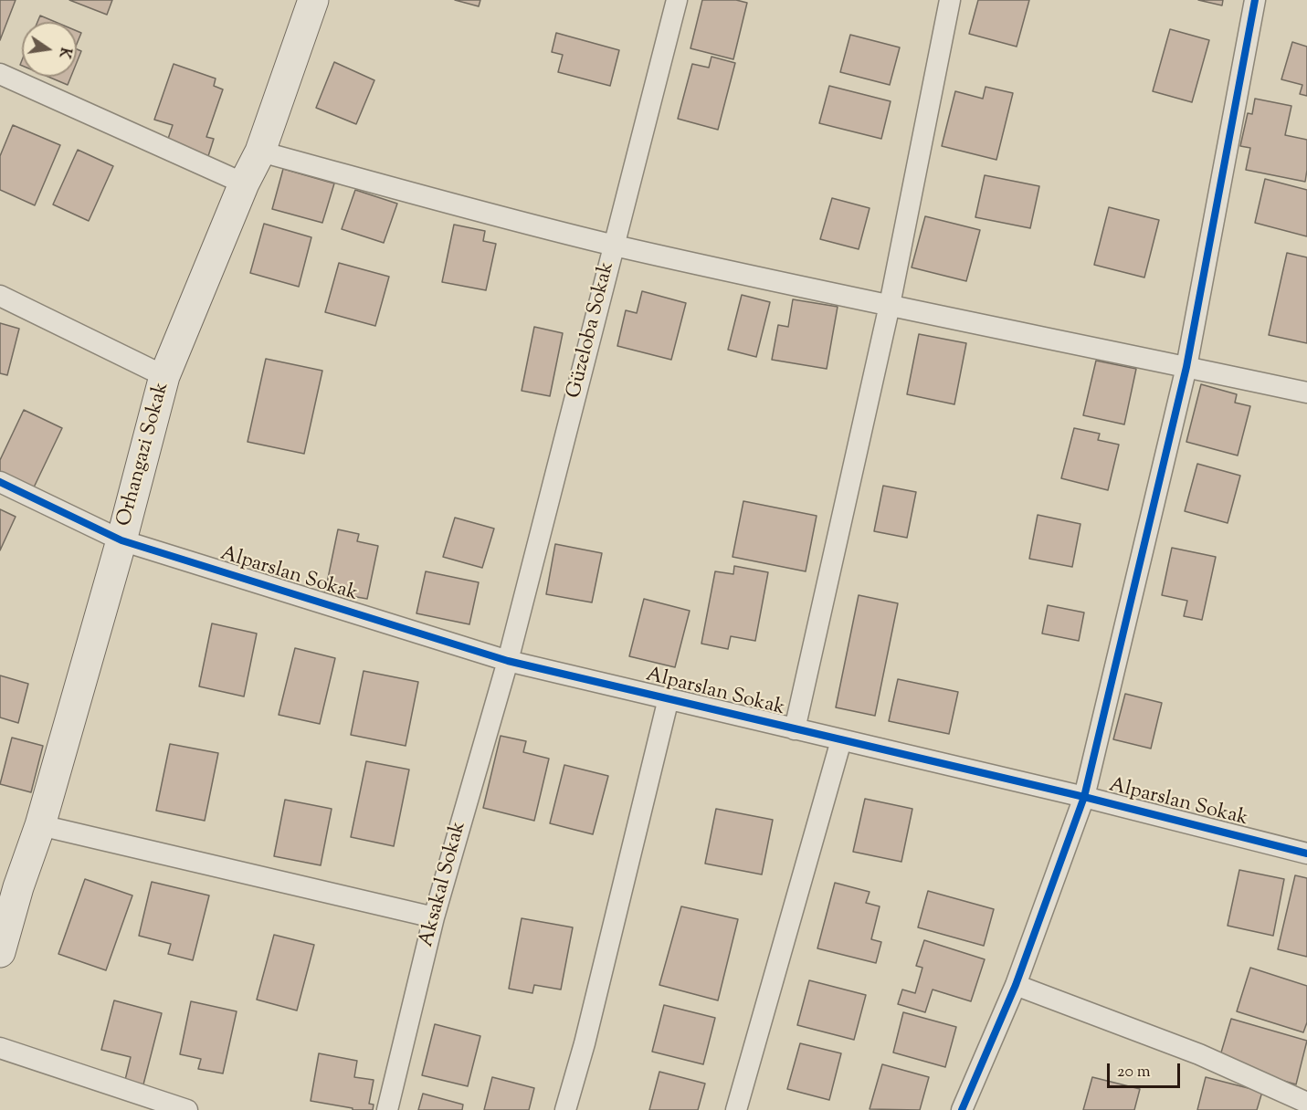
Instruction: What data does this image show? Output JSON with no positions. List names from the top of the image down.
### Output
{
  "streets": {
    "street": [
      "Güzeloba Sokak",
      "Orhangazi Sokak",
      "Alparslan Sokak",
      "Aksakal Sokak"
    ]
  },
  "crossings": [
    ["Güzeloba Sokak", "Alparslan Sokak"],
    ["Güzeloba Sokak", "Aksakal Sokak"],
    ["Orhangazi Sokak", "Alparslan Sokak"],
    ["Alparslan Sokak", "Aksakal Sokak"]
  ],
  "scale_bar": "20 m",
  "north": "right"
}
